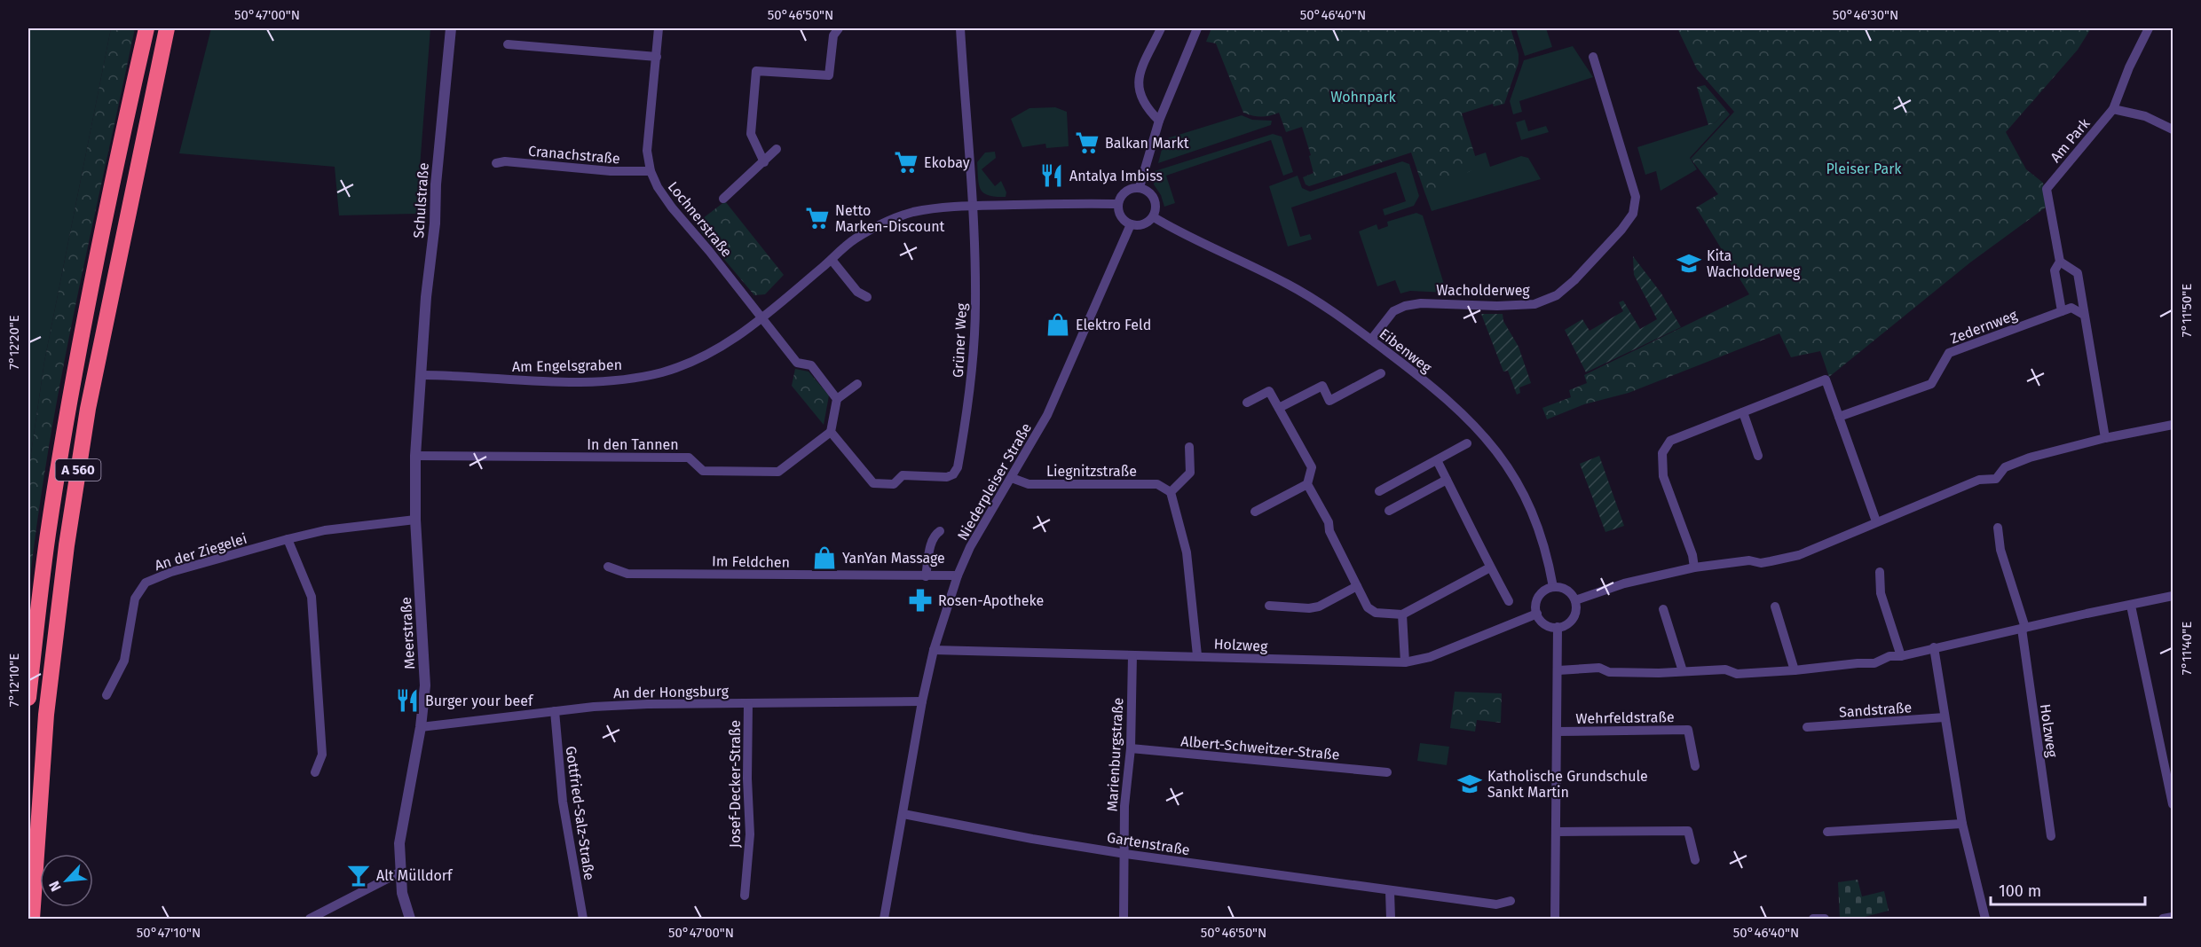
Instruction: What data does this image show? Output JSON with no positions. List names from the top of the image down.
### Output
{
  "streets": {
    "highway": ["A 560"],
    "street": [
      "Am Park",
      "Cranachstraße",
      "Schulstraße",
      "Lochnerstraße",
      "Wacholderweg",
      "Zedernweg",
      "Grüner Weg",
      "Eibenweg",
      "Am Engelsgraben",
      "In den Tannen",
      "Liegnitzstraße",
      "Niederpleiser Straße",
      "An der Ziegelei",
      "Im Feldchen",
      "Meerstraße",
      "Holzweg",
      "An der Hongsburg",
      "Sandstraße",
      "Wehrfeldstraße",
      "Albert-Schweitzer-Straße",
      "Marienburgstraße",
      "Josef-Decker-Straße",
      "Gottfried-Salz-Straße",
      "Gartenstraße"
    ]
  },
  "crossings": [
    ["Cranachstraße", "Lochnerstraße"],
    ["Schulstraße", "Am Engelsgraben"],
    ["Schulstraße", "Meerstraße"],
    ["Lochnerstraße", "Am Engelsgraben"],
    ["Wacholderweg", "Eibenweg"],
    ["Grüner Weg", "Am Engelsgraben"],
    ["Grüner Weg", "In den Tannen"],
    ["Eibenweg", "Am Engelsgraben"],
    ["Eibenweg", "Niederpleiser Straße"],
    ["Eibenweg", "Holzweg"],
    ["Eibenweg", "Wehrfeldstraße"],
    ["Am Engelsgraben", "Niederpleiser Straße"],
    ["Am Engelsgraben", "Meerstraße"],
    ["In den Tannen", "Meerstraße"],
    ["Liegnitzstraße", "Niederpleiser Straße"],
    ["Niederpleiser Straße", "Im Feldchen"],
    ["Niederpleiser Straße", "Holzweg"],
    ["Niederpleiser Straße", "An der Hongsburg"],
    ["Niederpleiser Straße", "Gartenstraße"],
    ["An der Ziegelei", "Meerstraße"],
    ["Meerstraße", "An der Hongsburg"],
    ["Holzweg", "Wehrfeldstraße"],
    ["Holzweg", "Marienburgstraße"],
    ["An der Hongsburg", "Josef-Decker-Straße"],
    ["An der Hongsburg", "Gottfried-Salz-Straße"],
    ["Albert-Schweitzer-Straße", "Marienburgstraße"],
    ["Marienburgstraße", "Gartenstraße"]
  ],
  "parks": ["Wohnpark", "Pleiser Park"],
  "places": {
    "supermarket": ["Balkan Markt", "Ekobay", "Netto Marken-Discount"],
    "restaurant": ["Antalya Imbiss", "Burger your beef"],
    "school or university": ["Kita Wacholderweg", "Katholische Grundschule Sankt Martin"],
    "shop": ["Elektro Feld", "YanYan Massage"],
    "pharmacy": ["Rosen-Apotheke"],
    "bar": ["Alt Mülldorf"]
  },
  "scale_bar": "100 m",
  "north": "bottom left",
  "coordinates": [
    "50°47'00\"N",
    "50°46'50\"N",
    "50°46'40\"N",
    "50°46'30\"N",
    "7°11'50\"E",
    "7°12'20\"E",
    "7°11'40\"E",
    "7°12'10\"E",
    "50°47'10\"N"
  ]
}
